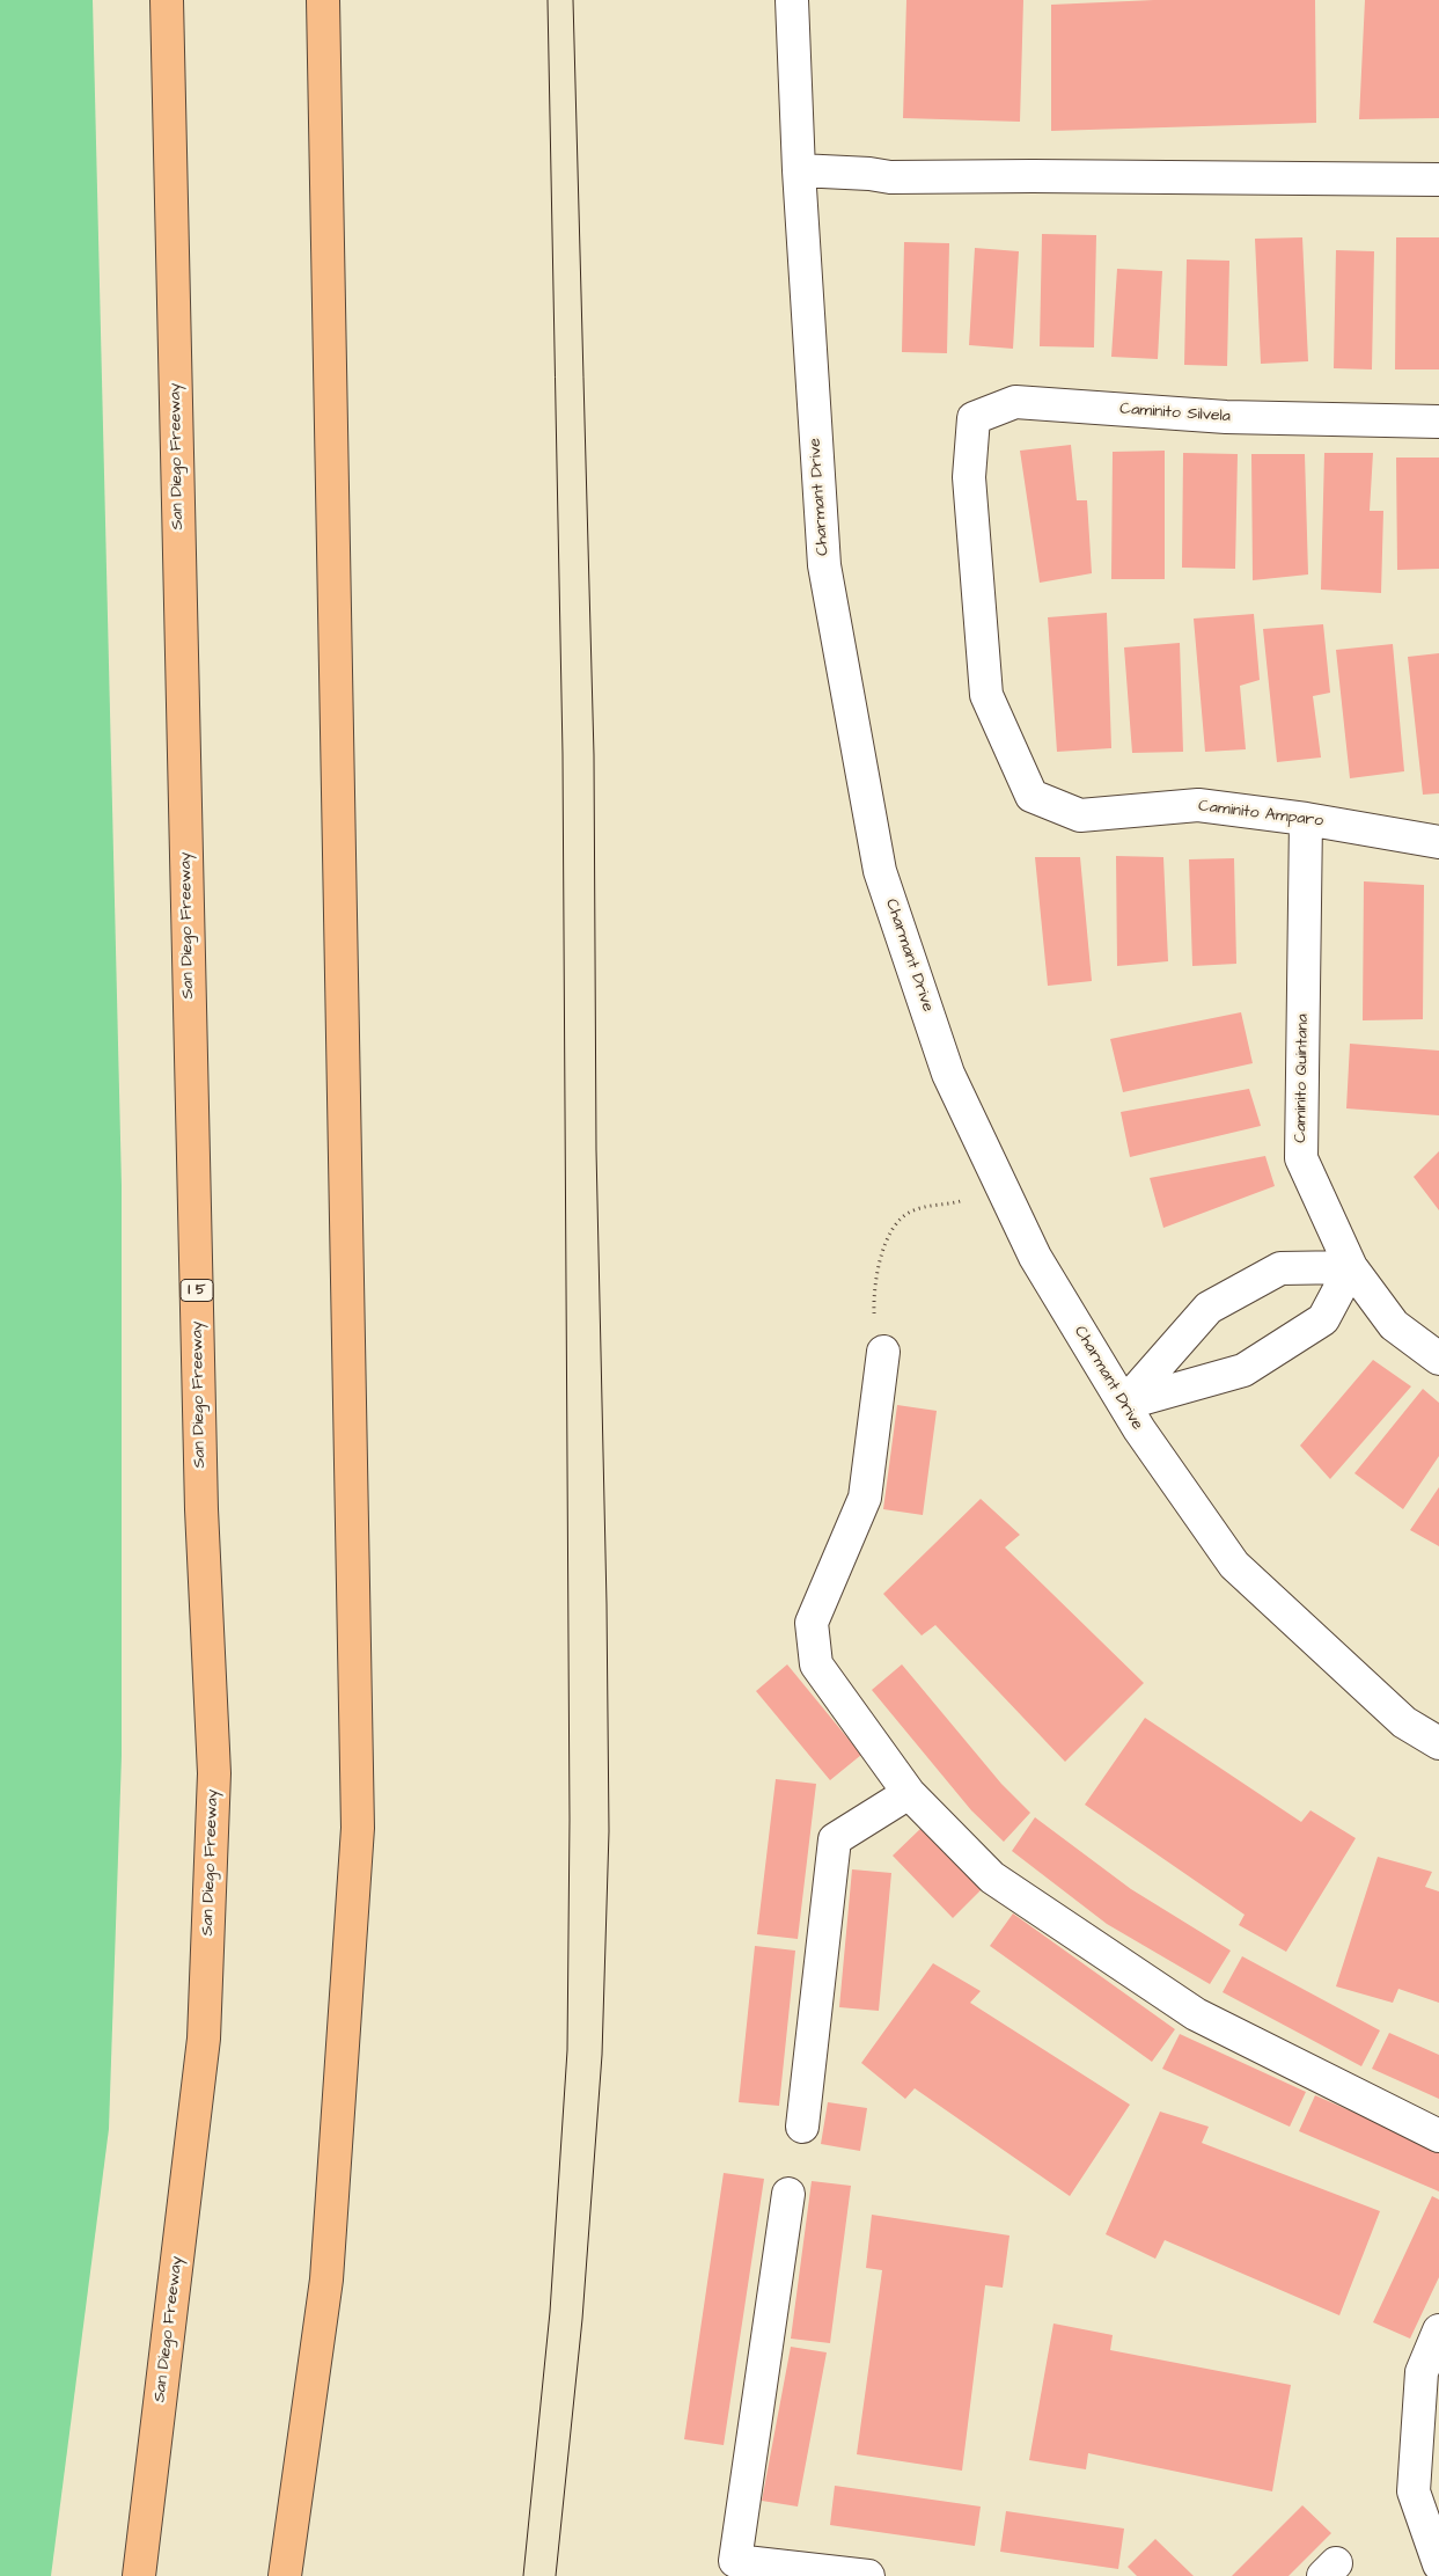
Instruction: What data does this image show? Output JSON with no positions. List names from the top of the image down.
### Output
{
  "streets": {
    "highway": ["San Diego Freeway", "I 5"],
    "street": [
      "Caminito Silvela",
      "Charmant Drive",
      "Caminito Amparo",
      "Caminito Quintana"
    ]
  },
  "crossings": [
    ["Caminito Silvela", "Caminito Amparo"],
    ["Caminito Amparo", "Caminito Quintana"]
  ]
}
